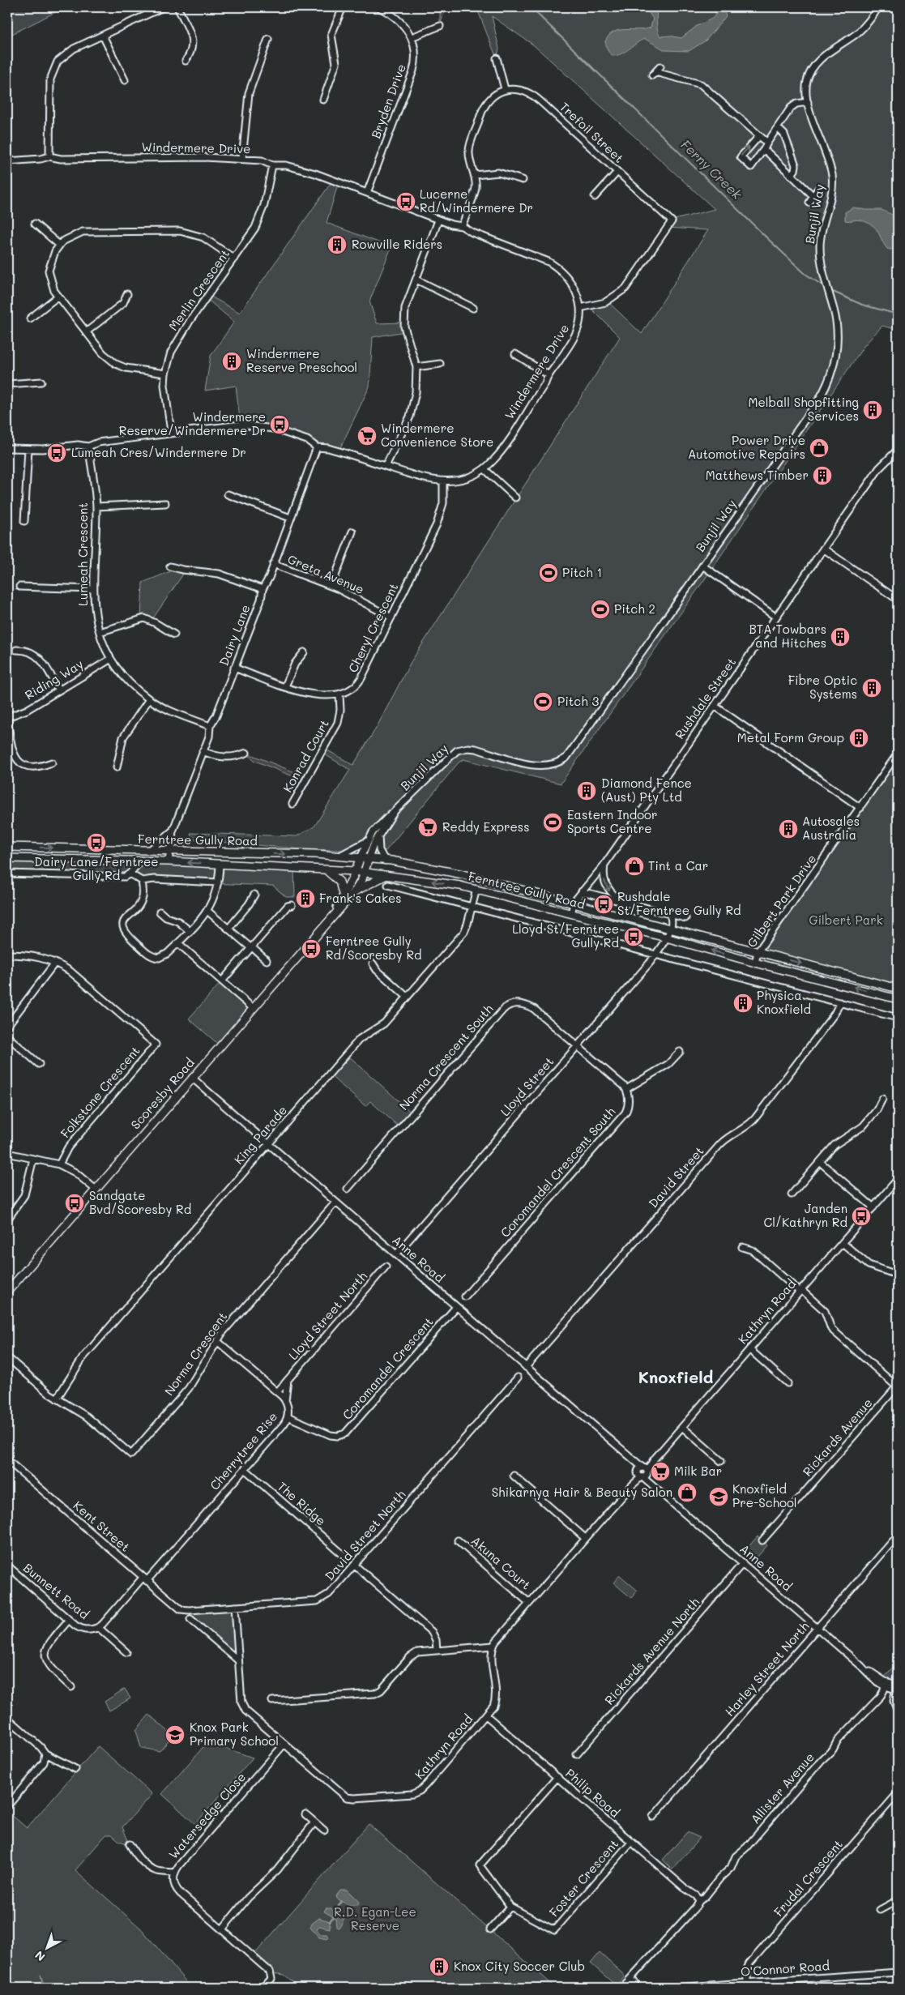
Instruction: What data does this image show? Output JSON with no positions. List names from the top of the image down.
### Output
{
  "streets": {
    "main road": ["Ferntree Gully Road", "Scoresby Road"],
    "street": [
      "Bryden Drive",
      "Trefoil Street",
      "Windermere Drive",
      "Bunjil Way",
      "Merlin Crescent",
      "Lumeah Crescent",
      "Greta Avenue",
      "Cheryl Crescent",
      "Dairy Lane",
      "Riding Way",
      "Rushdale Street",
      "Konrad Court",
      "Gilbert Park Drive",
      "Norma Crescent South",
      "Lloyd Street",
      "Folkstone Crescent",
      "King Parade",
      "Coromandel Crescent South",
      "David Street",
      "Anne Road",
      "Kathryn Road",
      "Lloyd Street North",
      "Norma Crescent",
      "Coromandel Crescent",
      "Rickards Avenue",
      "Cherrytree Rise",
      "The Ridge",
      "Kent Street",
      "David Street North",
      "Akuna Court",
      "Bunnett Road",
      "Rickards Avenue North",
      "Harley Street North",
      "Allister Avenue",
      "Philip Road",
      "Watersedge Close",
      "Foster Crescent",
      "Frudal Crescent",
      "O'Connor Road"
    ]
  },
  "crossings": [
    ["Bryden Drive", "Windermere Drive"],
    ["Trefoil Street", "Windermere Drive"],
    ["Windermere Drive", "Merlin Crescent"],
    ["Windermere Drive", "Lumeah Crescent"],
    ["Windermere Drive", "Cheryl Crescent"],
    ["Windermere Drive", "Dairy Lane"],
    ["Bunjil Way", "Ferntree Gully Road"],
    ["Bunjil Way", "Scoresby Road"],
    ["Lumeah Crescent", "Dairy Lane"],
    ["Lumeah Crescent", "Riding Way"],
    ["Greta Avenue", "Cheryl Crescent"],
    ["Greta Avenue", "Dairy Lane"],
    ["Cheryl Crescent", "Konrad Court"],
    ["Dairy Lane", "Ferntree Gully Road"],
    ["Rushdale Street", "Ferntree Gully Road"],
    ["Ferntree Gully Road", "Gilbert Park Drive"],
    ["Ferntree Gully Road", "Lloyd Street"],
    ["Ferntree Gully Road", "Scoresby Road"],
    ["Ferntree Gully Road", "King Parade"],
    ["Norma Crescent South", "Lloyd Street"],
    ["Lloyd Street", "Anne Road"],
    ["Scoresby Road", "Anne Road"],
    ["King Parade", "Anne Road"],
    ["King Parade", "Norma Crescent"],
    ["David Street", "Anne Road"],
    ["Anne Road", "Kathryn Road"],
    ["Anne Road", "Norma Crescent"],
    ["Anne Road", "Coromandel Crescent"],
    ["Anne Road", "Rickards Avenue North"],
    ["Anne Road", "Harley Street North"],
    ["Anne Road", "Allister Avenue"],
    ["Kathryn Road", "David Street North"],
    ["Kathryn Road", "Akuna Court"],
    ["Kathryn Road", "Philip Road"],
    ["Kathryn Road", "Watersedge Close"],
    ["Lloyd Street North", "Cherrytree Rise"],
    ["Norma Crescent", "Cherrytree Rise"],
    ["Coromandel Crescent", "Cherrytree Rise"],
    ["Cherrytree Rise", "The Ridge"],
    ["Cherrytree Rise", "Kent Street"],
    ["Cherrytree Rise", "Bunnett Road"],
    ["Kent Street", "David Street North"],
    ["Kent Street", "Bunnett Road"],
    ["Allister Avenue", "Philip Road"],
    ["Philip Road", "Foster Crescent"],
    ["Frudal Crescent", "O'Connor Road"]
  ],
  "districts": ["Knoxfield"],
  "water": ["Ferny Creek"],
  "parks": ["Gilbert Park", "R.D. Egan-Lee Reserve"],
  "places": {
    "bus stop": [
      "Lucerne Rd/Windermere Dr",
      "Windermere Reserve/Windermere Dr",
      "Lumeah Cres/Windermere Dr",
      "Dairy Lane/Ferntree Gully Rd",
      "Rushdale St/Ferntree Gully Rd",
      "Lloyd St/Ferntree Gully Rd",
      "Ferntree Gully Rd/Scoresby Rd",
      "Sandgate Bvd/Scoresby Rd",
      "Janden Cl/Kathryn Rd"
    ],
    "building": [
      "Rowville Riders",
      "Windermere Reserve Preschool",
      "Melball Shopfitting Services",
      "Matthews Timber",
      "BTA Towbars and Hitches",
      "Fibre Optic Systems",
      "Metal Form Group",
      "Diamond Fence (Aust) Pty Ltd",
      "Autosales Australia",
      "Frank's Cakes",
      "Physica Knoxfield",
      "Knox City Soccer Club"
    ],
    "supermarket": ["Windermere Convenience Store", "Reddy Express", "Milk Bar"],
    "shop": ["Power Drive Automotive Repairs", "Tint a Car", "Shikarnya Hair & Beauty Salon"],
    "sports": [
      "Pitch 1",
      "Pitch 2",
      "Pitch 3",
      "Eastern Indoor Sports Centre"
    ],
    "school or university": ["Knoxfield Pre-School", "Knox Park Primary School"]
  },
  "north": "bottom left"
}
